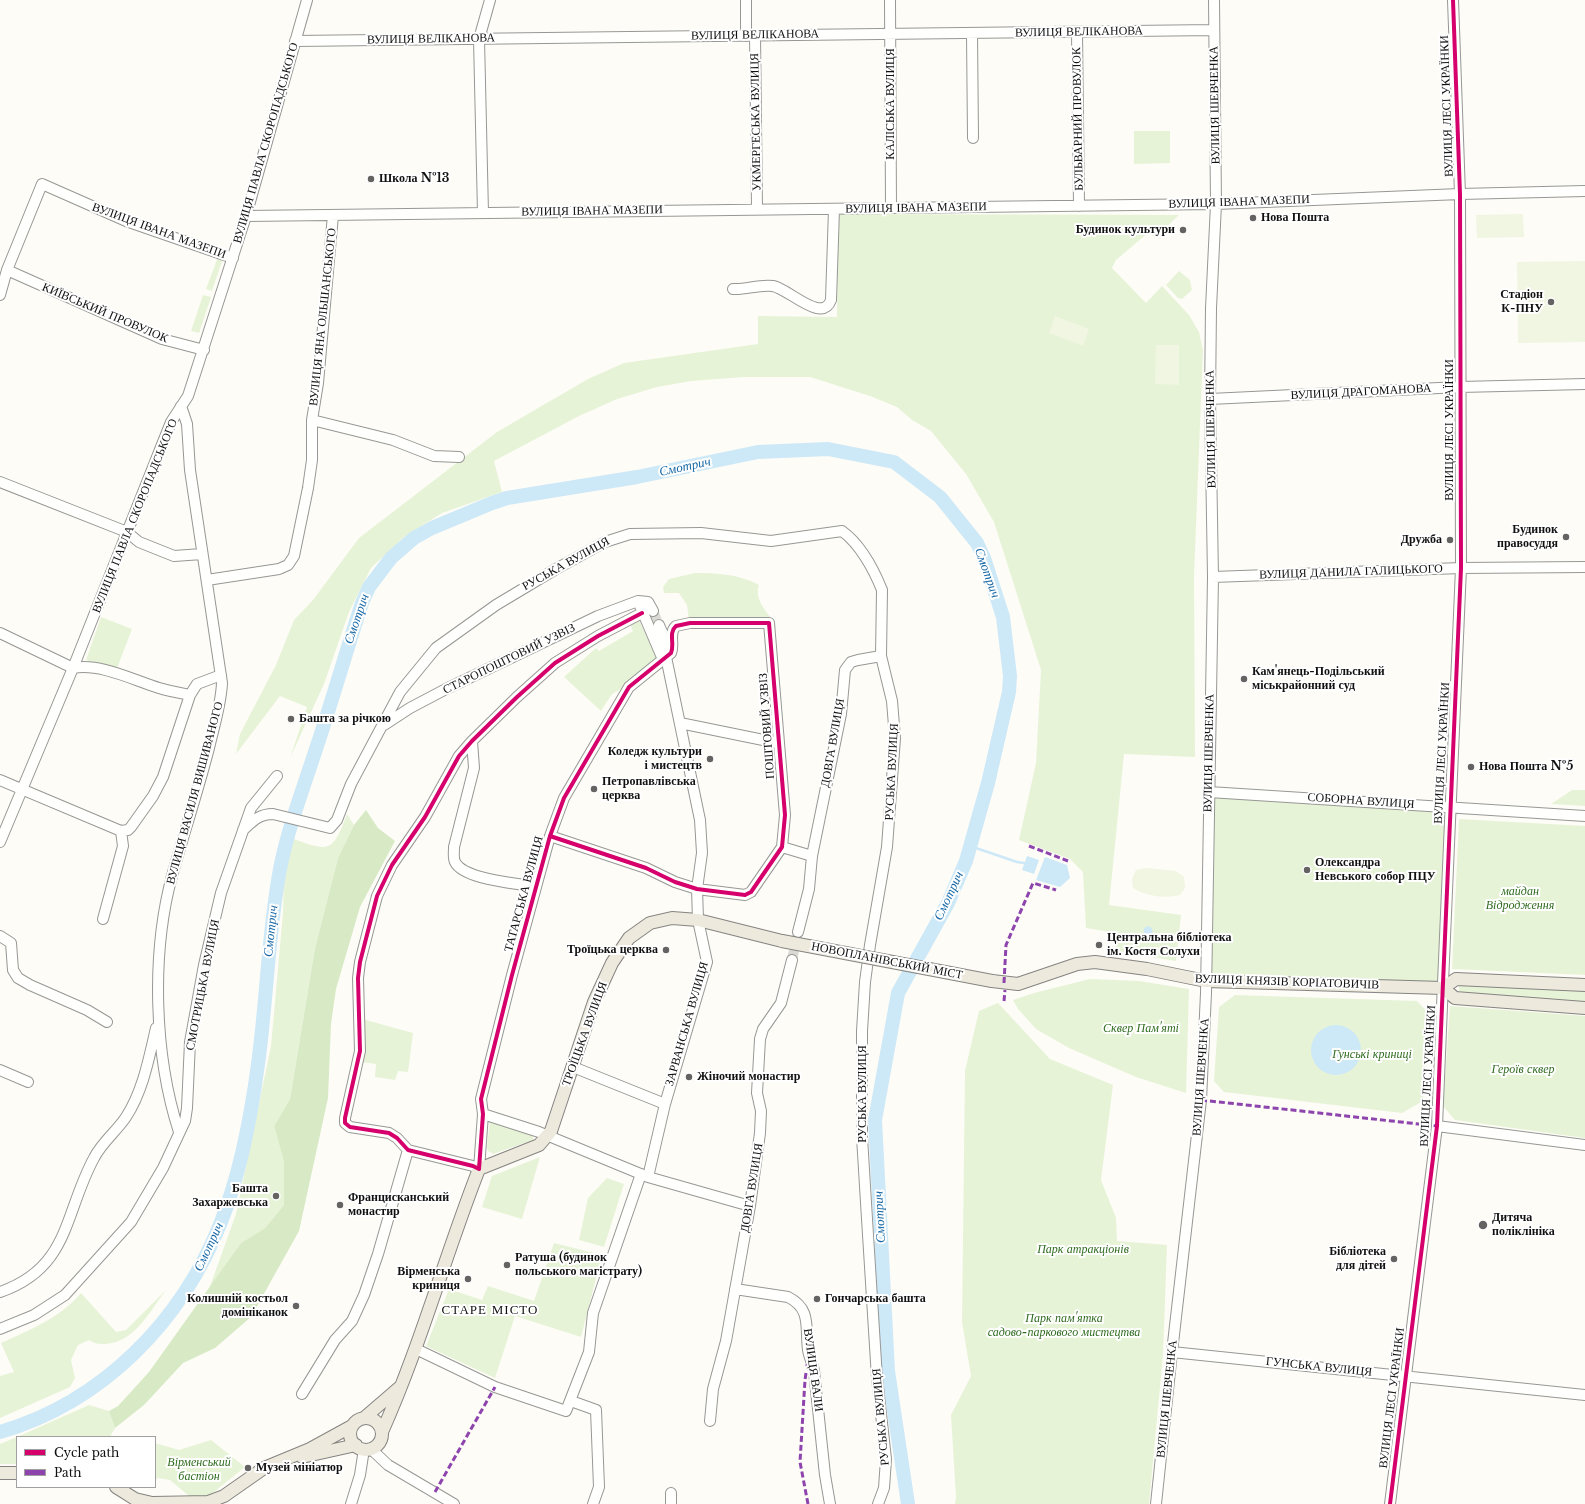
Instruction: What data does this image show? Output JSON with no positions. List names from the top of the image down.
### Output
{
  "streets": {
    "main road": ["НОВОПЛАНІВСЬКИЙ МІСТ", "ВУЛИЦЯ КНЯЗІВ КОРІАТОВИЧІВ", "ТРОЇЦЬКА ВУЛИЦЯ"],
    "street": [
      "ВУЛИЦЯ ВЕЛІКАНОВА",
      "КАЛІСЬКА ВУЛИЦЯ",
      "ВУЛИЦЯ ШЕВЧЕНКА",
      "ВУЛИЦЯ ЛЕСІ УКРАЇНКИ",
      "БУЛЬВАРНИЙ ПРОВУЛОК",
      "УКМЕРГЕСЬКА ВУЛИЦЯ",
      "ВУЛИЦЯ ПАВЛА СКОРОПАДСЬКОГО",
      "ВУЛИЦЯ ІВАНА МАЗЕПИ",
      "КИЇВСЬКИЙ ПРОВУЛОК",
      "ВУЛИЦЯ ЯНА ОЛЬШАНСЬКОГО",
      "ВУЛИЦЯ ДРАГОМАНОВА",
      "РУСЬКА ВУЛИЦЯ",
      "ВУЛИЦЯ ДАНИЛА ГАЛИЦЬКОГО",
      "СТАРОПОШТОВИЙ УЗВІЗ",
      "ПОШТОВИЙ УЗВІЗ",
      "ДОВГА ВУЛИЦЯ",
      "ВУЛИЦЯ ВАСИЛЯ ВИШИВАНОГО",
      "СОБОРНА ВУЛИЦЯ",
      "ТАТАРСЬКА ВУЛИЦЯ",
      "СМОТРИЦЬКА ВУЛИЦЯ",
      "ЗАРВАНСЬКА ВУЛИЦЯ",
      "ГУНСЬКА ВУЛИЦЯ",
      "ВУЛИЦЯ ВАЛИ"
    ]
  },
  "crossings": [
    ["ВУЛИЦЯ ВЕЛІКАНОВА", "КАЛІСЬКА ВУЛИЦЯ"],
    ["ВУЛИЦЯ ВЕЛІКАНОВА", "ВУЛИЦЯ ШЕВЧЕНКА"],
    ["ВУЛИЦЯ ВЕЛІКАНОВА", "БУЛЬВАРНИЙ ПРОВУЛОК"],
    ["ВУЛИЦЯ ВЕЛІКАНОВА", "УКМЕРГЕСЬКА ВУЛИЦЯ"],
    ["ВУЛИЦЯ ВЕЛІКАНОВА", "ВУЛИЦЯ ПАВЛА СКОРОПАДСЬКОГО"],
    ["КАЛІСЬКА ВУЛИЦЯ", "ВУЛИЦЯ ІВАНА МАЗЕПИ"],
    ["ВУЛИЦЯ ШЕВЧЕНКА", "ВУЛИЦЯ ІВАНА МАЗЕПИ"],
    ["ВУЛИЦЯ ШЕВЧЕНКА", "ВУЛИЦЯ ДРАГОМАНОВА"],
    ["ВУЛИЦЯ ШЕВЧЕНКА", "ВУЛИЦЯ ДАНИЛА ГАЛИЦЬКОГО"],
    ["ВУЛИЦЯ ШЕВЧЕНКА", "СОБОРНА ВУЛИЦЯ"],
    ["ВУЛИЦЯ ШЕВЧЕНКА", "ВУЛИЦЯ КНЯЗІВ КОРІАТОВИЧІВ"],
    ["ВУЛИЦЯ ШЕВЧЕНКА", "ГУНСЬКА ВУЛИЦЯ"],
    ["ВУЛИЦЯ ЛЕСІ УКРАЇНКИ", "ВУЛИЦЯ ІВАНА МАЗЕПИ"],
    ["ВУЛИЦЯ ЛЕСІ УКРАЇНКИ", "ВУЛИЦЯ ДРАГОМАНОВА"],
    ["ВУЛИЦЯ ЛЕСІ УКРАЇНКИ", "ВУЛИЦЯ ДАНИЛА ГАЛИЦЬКОГО"],
    ["ВУЛИЦЯ ЛЕСІ УКРАЇНКИ", "СОБОРНА ВУЛИЦЯ"],
    ["ВУЛИЦЯ ЛЕСІ УКРАЇНКИ", "ВУЛИЦЯ КНЯЗІВ КОРІАТОВИЧІВ"],
    ["ВУЛИЦЯ ЛЕСІ УКРАЇНКИ", "ГУНСЬКА ВУЛИЦЯ"],
    ["БУЛЬВАРНИЙ ПРОВУЛОК", "ВУЛИЦЯ ІВАНА МАЗЕПИ"],
    ["УКМЕРГЕСЬКА ВУЛИЦЯ", "ВУЛИЦЯ ІВАНА МАЗЕПИ"],
    ["ВУЛИЦЯ ПАВЛА СКОРОПАДСЬКОГО", "ВУЛИЦЯ ІВАНА МАЗЕПИ"],
    ["ВУЛИЦЯ ПАВЛА СКОРОПАДСЬКОГО", "КИЇВСЬКИЙ ПРОВУЛОК"],
    ["ВУЛИЦЯ ПАВЛА СКОРОПАДСЬКОГО", "ВУЛИЦЯ ВАСИЛЯ ВИШИВАНОГО"],
    ["ВУЛИЦЯ ІВАНА МАЗЕПИ", "КИЇВСЬКИЙ ПРОВУЛОК"],
    ["ВУЛИЦЯ ІВАНА МАЗЕПИ", "ВУЛИЦЯ ЯНА ОЛЬШАНСЬКОГО"],
    ["ВУЛИЦЯ ЯНА ОЛЬШАНСЬКОГО", "ВУЛИЦЯ ВАСИЛЯ ВИШИВАНОГО"],
    ["РУСЬКА ВУЛИЦЯ", "СТАРОПОШТОВИЙ УЗВІЗ"],
    ["РУСЬКА ВУЛИЦЯ", "ДОВГА ВУЛИЦЯ"],
    ["РУСЬКА ВУЛИЦЯ", "СМОТРИЦЬКА ВУЛИЦЯ"],
    ["ПОШТОВИЙ УЗВІЗ", "ТАТАРСЬКА ВУЛИЦЯ"],
    ["ПОШТОВИЙ УЗВІЗ", "ЗАРВАНСЬКА ВУЛИЦЯ"],
    ["ДОВГА ВУЛИЦЯ", "ВУЛИЦЯ ВАЛИ"],
    ["ВУЛИЦЯ ВАСИЛЯ ВИШИВАНОГО", "СМОТРИЦЬКА ВУЛИЦЯ"],
    ["ТАТАРСЬКА ВУЛИЦЯ", "ЗАРВАНСЬКА ВУЛИЦЯ"],
    ["НОВОПЛАНІВСЬКИЙ МІСТ", "ВУЛИЦЯ КНЯЗІВ КОРІАТОВИЧІВ"],
    ["НОВОПЛАНІВСЬКИЙ МІСТ", "ТРОЇЦЬКА ВУЛИЦЯ"],
    ["ЗАРВАНСЬКА ВУЛИЦЯ", "ТРОЇЦЬКА ВУЛИЦЯ"]
  ],
  "districts": ["СТАРЕ МІСТО"],
  "water": ["Смотрич"],
  "parks": [
    "майдан Відродження",
    "Сквер Пам'яті",
    "Гунські криниці",
    "Героїв сквер",
    "Парк атракціонів",
    "Парк пам'ятка садово-паркового мистецтва",
    "Вірменський бастіон"
  ],
  "places": [
    "Школа №13",
    "Нова Пошта",
    "Будинок культури",
    "Стадіон К-ПНУ",
    "Будинок правосуддя",
    "Дружба",
    "Кам'янець-Подільський міськрайонний суд",
    "Башта за річкою",
    "Коледж культури і мистецтв",
    "Нова Пошта №5",
    "Петропавлівська церква",
    "Олександра Невського собор ПЦУ",
    "Центральна бібліотека ім. Костя Солухи",
    "Троїцька церква",
    "Жіночий монастир",
    "Башта Захаржевська",
    "Францисканський монастир",
    "Дитяча поліклініка",
    "Бібліотека для дітей",
    "Ратуша (будинок польського магістрату)",
    "Вірменська криниця",
    "Гончарська башта",
    "Колишній костьол домініканок",
    "Музей мініатюр"
  ],
  "legend": ["Cycle path", "Path"]
}
